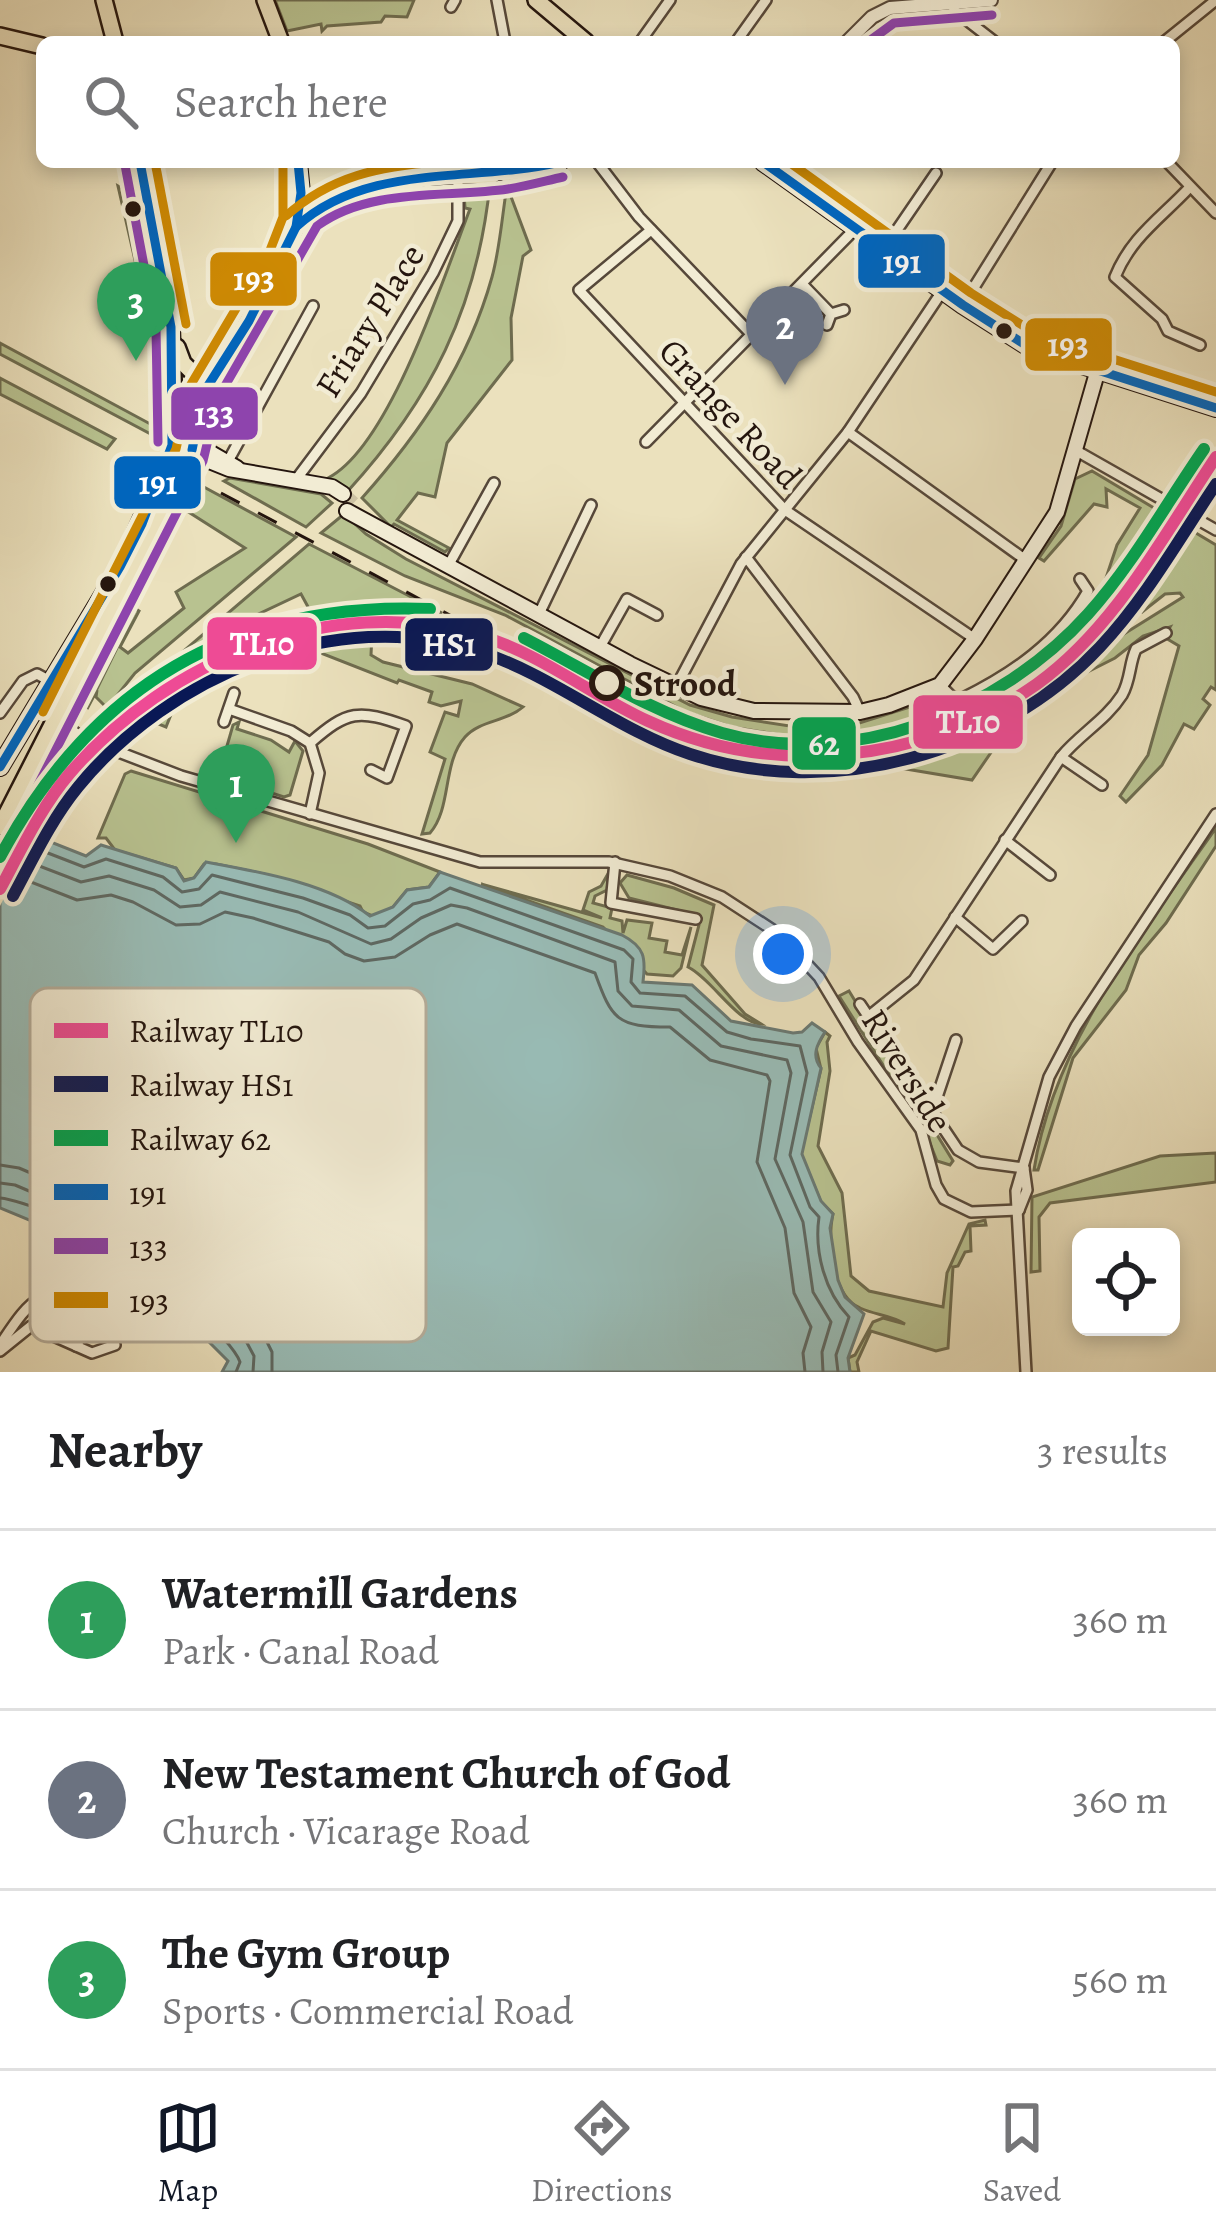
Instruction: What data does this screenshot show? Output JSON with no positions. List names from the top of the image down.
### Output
{
  "streets": {
    "street": ["Friary Place", "Grange Road", "Riverside"]
  },
  "places": ["Strood"],
  "lines": [
    "transit line 133",
    "transit line 191",
    "transit line 193",
    "rail line 62",
    "rail line TL10",
    "rail line HS1"
  ],
  "legend": [
    "Railway TL10",
    "Railway HS1",
    "Railway 62",
    "191",
    "133",
    "193"
  ],
  "page": {
    "search": "Search here",
    "pins": ["3", "2", "1"],
    "heading": ["Nearby", "3 results"],
    "list": [
      {
        "mark": "1",
        "name": "Watermill Gardens",
        "note": "Park · Canal Road",
        "value": "360 m"
      },
      {
        "mark": "2",
        "name": "New Testament Church of God",
        "note": "Church · Vicarage Road",
        "value": "360 m"
      },
      {
        "mark": "3",
        "name": "The Gym Group",
        "note": "Sports · Commercial Road",
        "value": "560 m"
      }
    ],
    "nav": ["Map", "Directions", "Saved"]
  }
}
